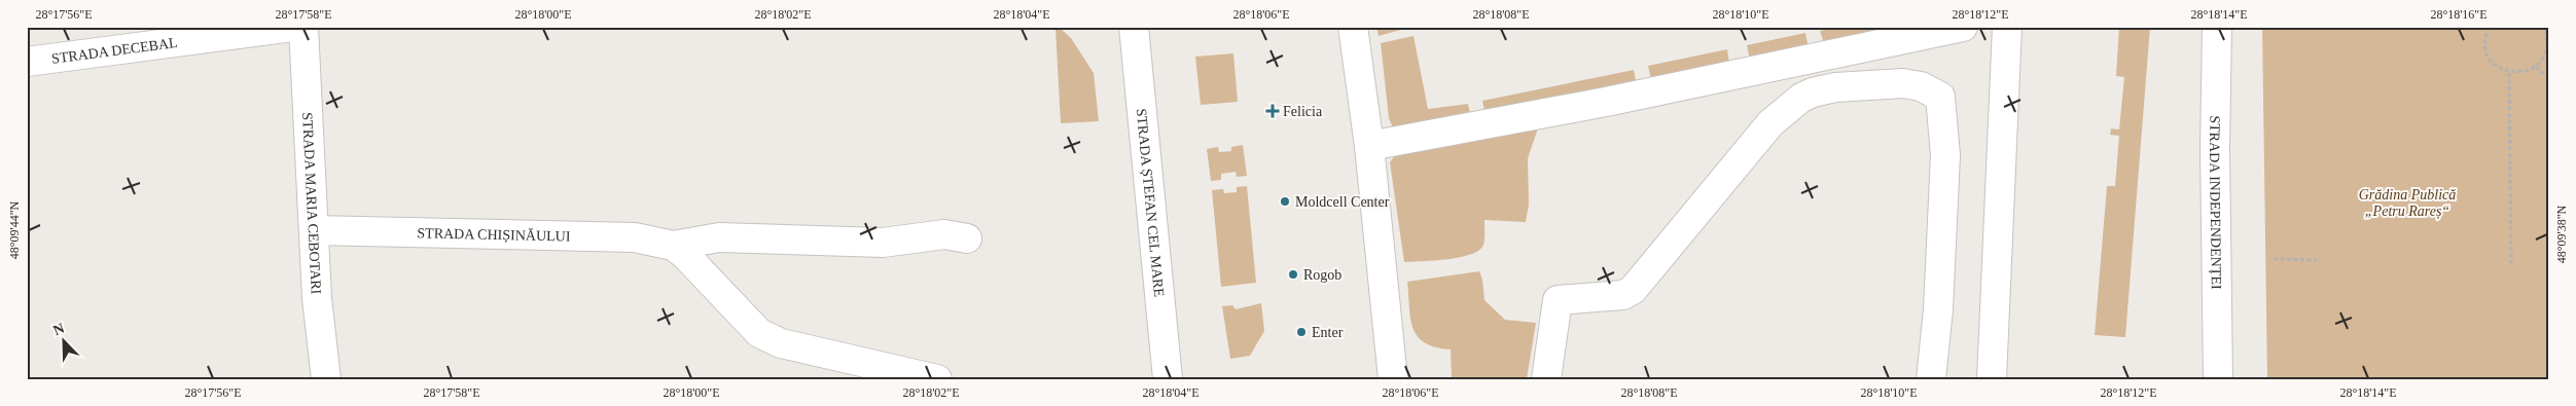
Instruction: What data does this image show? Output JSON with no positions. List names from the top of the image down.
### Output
{
  "streets": {
    "street": [
      "STRADA DECEBAL",
      "STRADA ȘTEFAN CEL MARE",
      "STRADA INDEPENDENȚEI",
      "STRADA MARIA CEBOTARI",
      "STRADA CHIȘINĂULUI"
    ]
  },
  "crossings": [
    ["STRADA MARIA CEBOTARI", "STRADA CHIȘINĂULUI"]
  ],
  "parks": ["Grădina Publică „Petru Rareș“"],
  "places": {
    "health": ["Felicia"],
    "other": ["Moldcell Center", "Rogob", "Enter"]
  },
  "north": "top left",
  "coordinates": [
    "28°17'56\"E",
    "28°17'58\"E",
    "28°18'00\"E",
    "28°18'02\"E",
    "28°18'04\"E",
    "28°18'06\"E",
    "28°18'08\"E",
    "28°18'10\"E",
    "28°18'12\"E",
    "28°18'14\"E",
    "28°18'16\"E",
    "48°09'44\"N",
    "48°09'38\"N"
  ]
}
